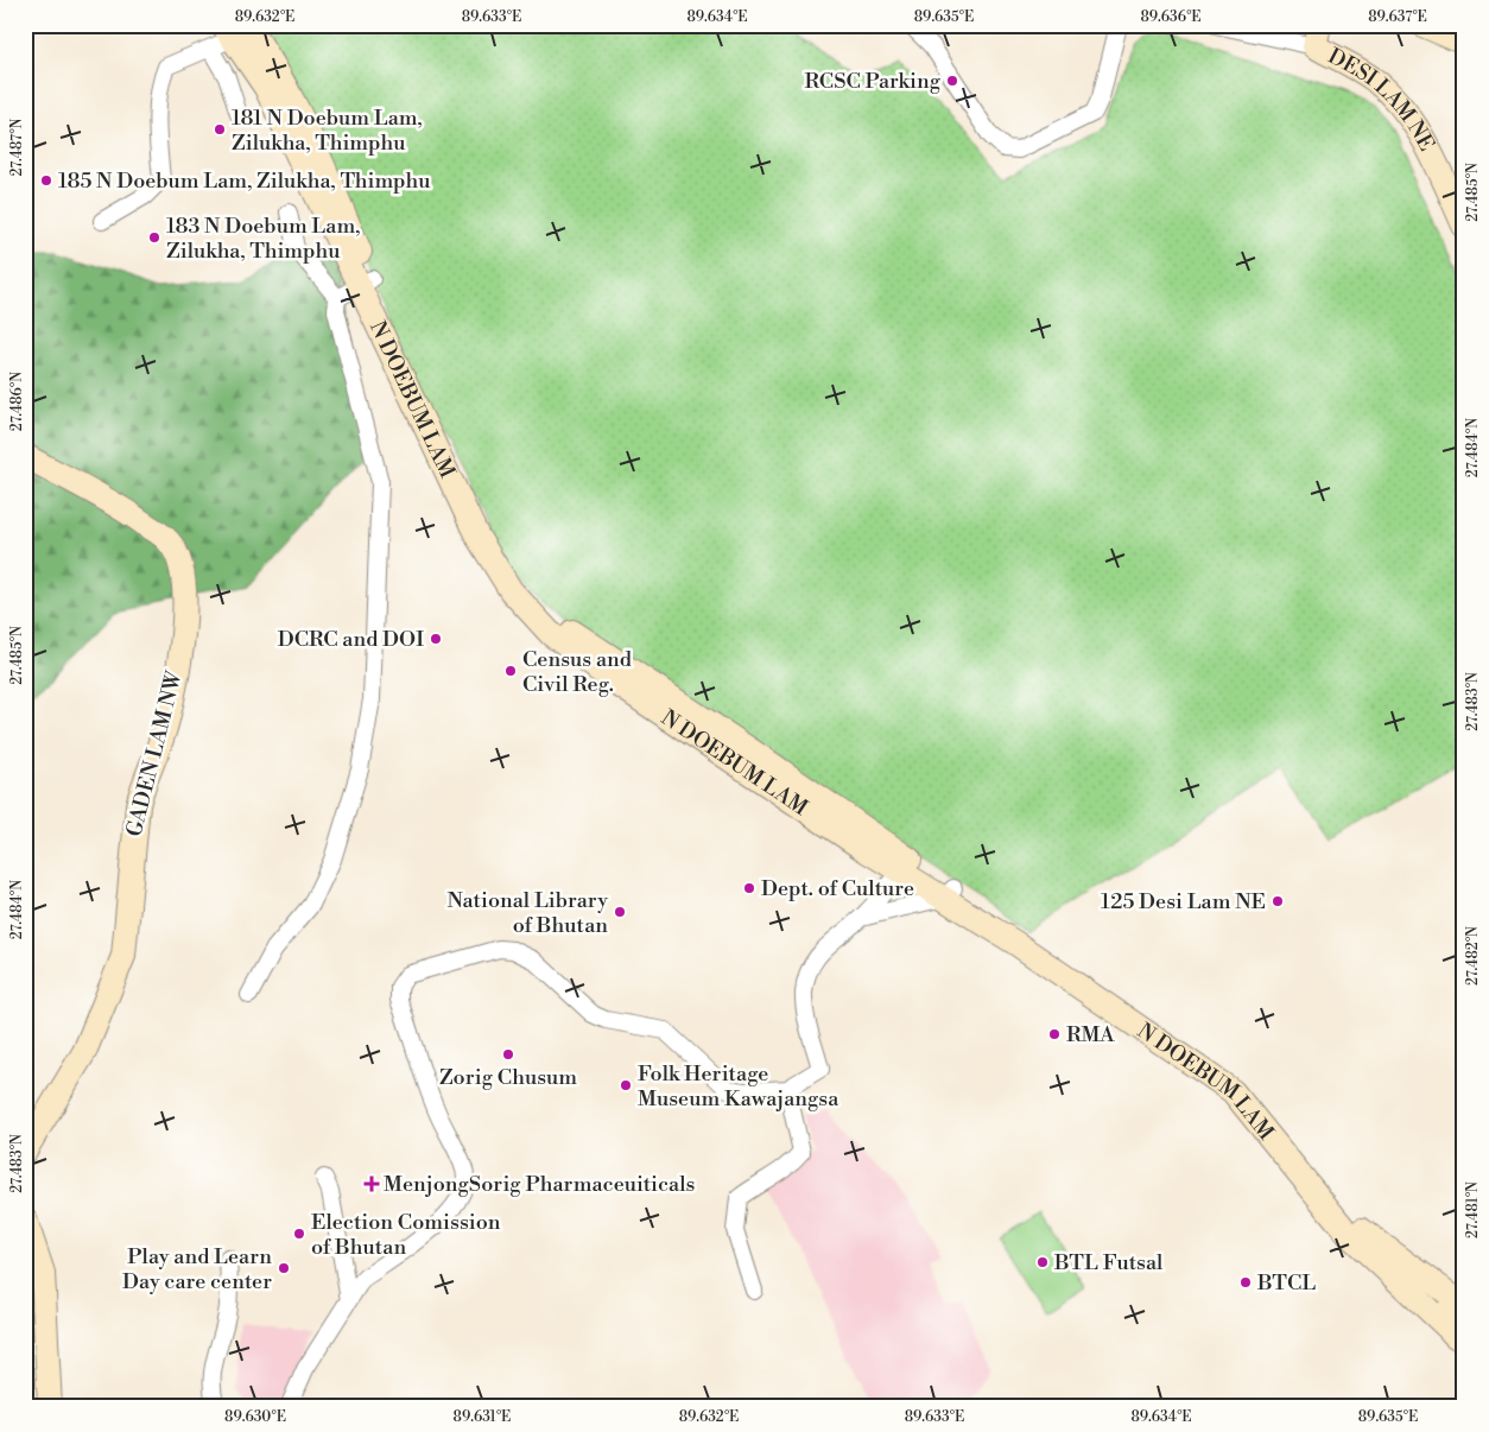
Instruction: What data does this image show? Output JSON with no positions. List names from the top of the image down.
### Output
{
  "streets": {
    "main road": ["DESI LAM NE", "N DOEBUM LAM", "GADEN LAM NW"]
  },
  "places": {
    "other": [
      "RCSC Parking",
      "181 N Doebum Lam, Zilukha, Thimphu",
      "185 N Doebum Lam, Zilukha, Thimphu",
      "183 N Doebum Lam, Zilukha, Thimphu",
      "DCRC and DOI",
      "Census and Civil Reg.",
      "Dept. of Culture",
      "125 Desi Lam NE",
      "National Library of Bhutan",
      "RMA",
      "Zorig Chusum",
      "Folk Heritage Museum Kawajangsa",
      "Election Comission of Bhutan",
      "BTL Futsal",
      "Play and Learn Day care center",
      "BTCL"
    ],
    "health": ["MenjongSorig Pharmaceuiticals"]
  },
  "coordinates": [
    "89.632°E",
    "89.633°E",
    "89.634°E",
    "89.635°E",
    "89.636°E",
    "89.637°E",
    "27.487°N",
    "27.485°N",
    "27.486°N",
    "27.484°N",
    "27.483°N",
    "27.482°N",
    "27.481°N",
    "89.630°E",
    "89.631°E"
  ]
}
